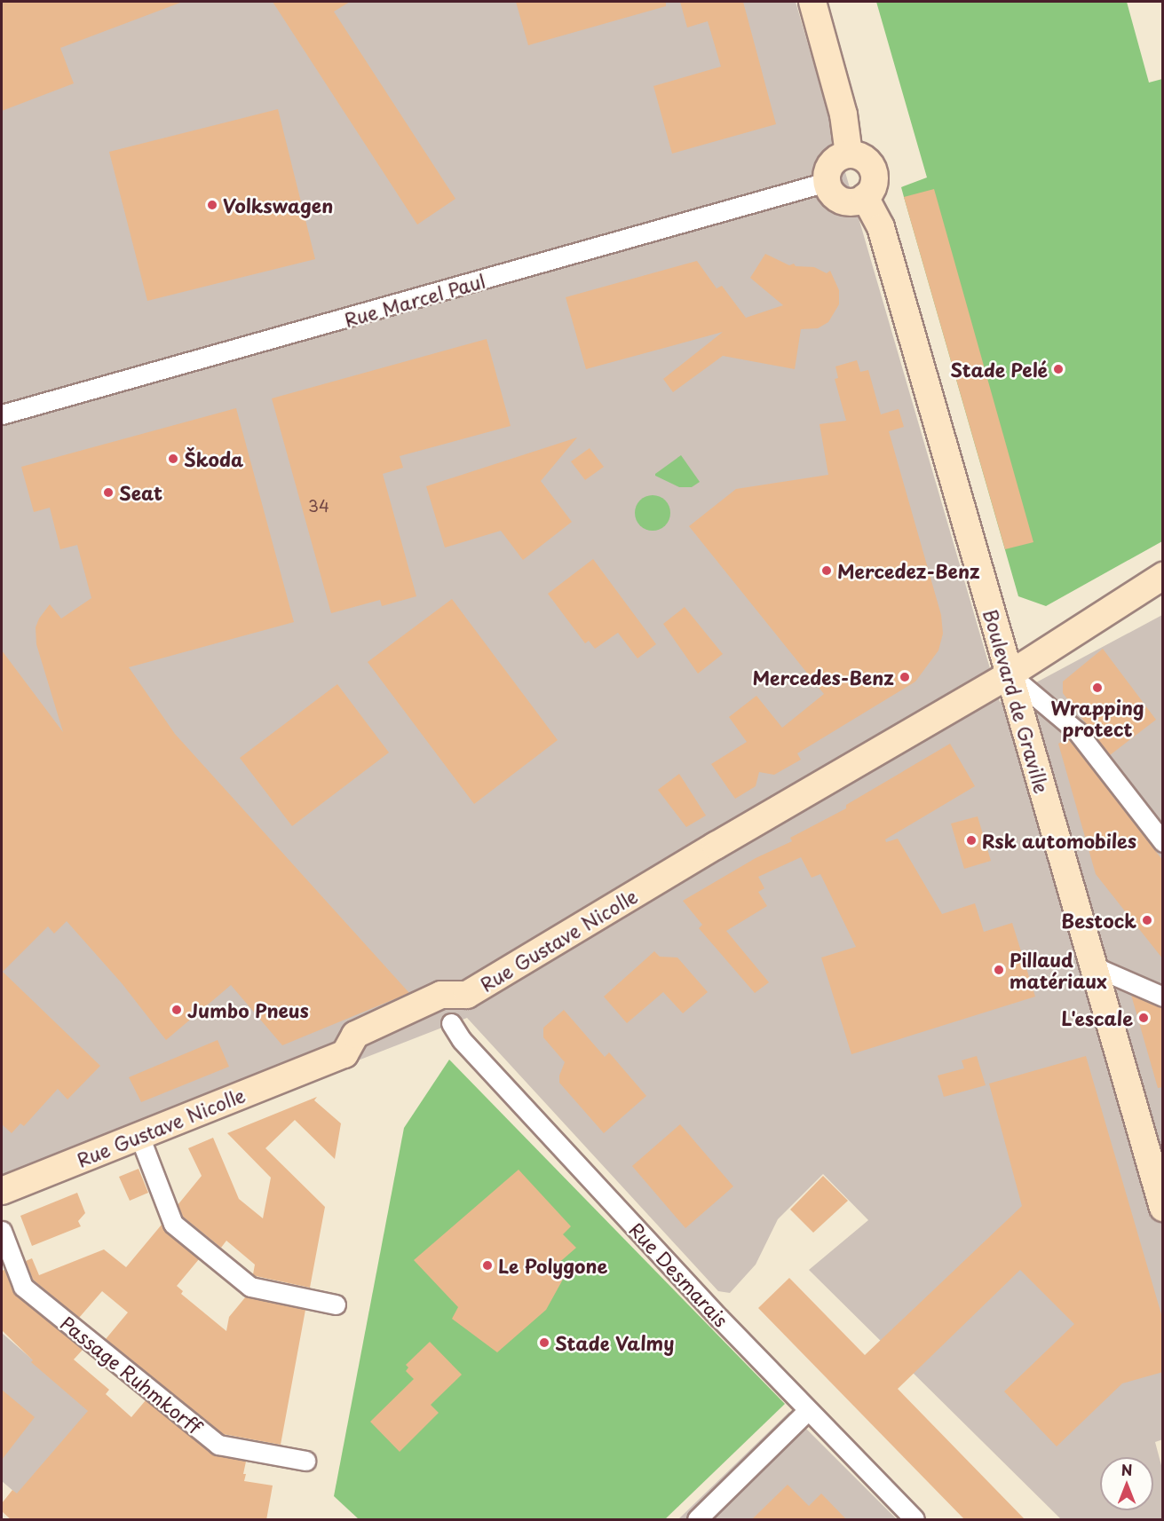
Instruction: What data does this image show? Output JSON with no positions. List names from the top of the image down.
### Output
{
  "streets": {
    "street": [
      "Rue Marcel Paul",
      "Boulevard de Graville",
      "Rue Gustave Nicolle",
      "Rue Desmarais",
      "Passage Ruhmkorff"
    ]
  },
  "crossings": [
    ["Rue Marcel Paul", "Boulevard de Graville"],
    ["Boulevard de Graville", "Rue Gustave Nicolle"]
  ],
  "places": [
    "Volkswagen",
    "Stade Pelé",
    "Škoda",
    "Seat",
    "Mercedez-Benz",
    "Mercedes-Benz",
    "Wrapping protect",
    "Rsk automobiles",
    "Bestock",
    "Pillaud matériaux",
    "Jumbo Pneus",
    "L'escale",
    "Le Polygone",
    "Stade Valmy"
  ],
  "house_numbers": ["34"],
  "north": "top"
}
